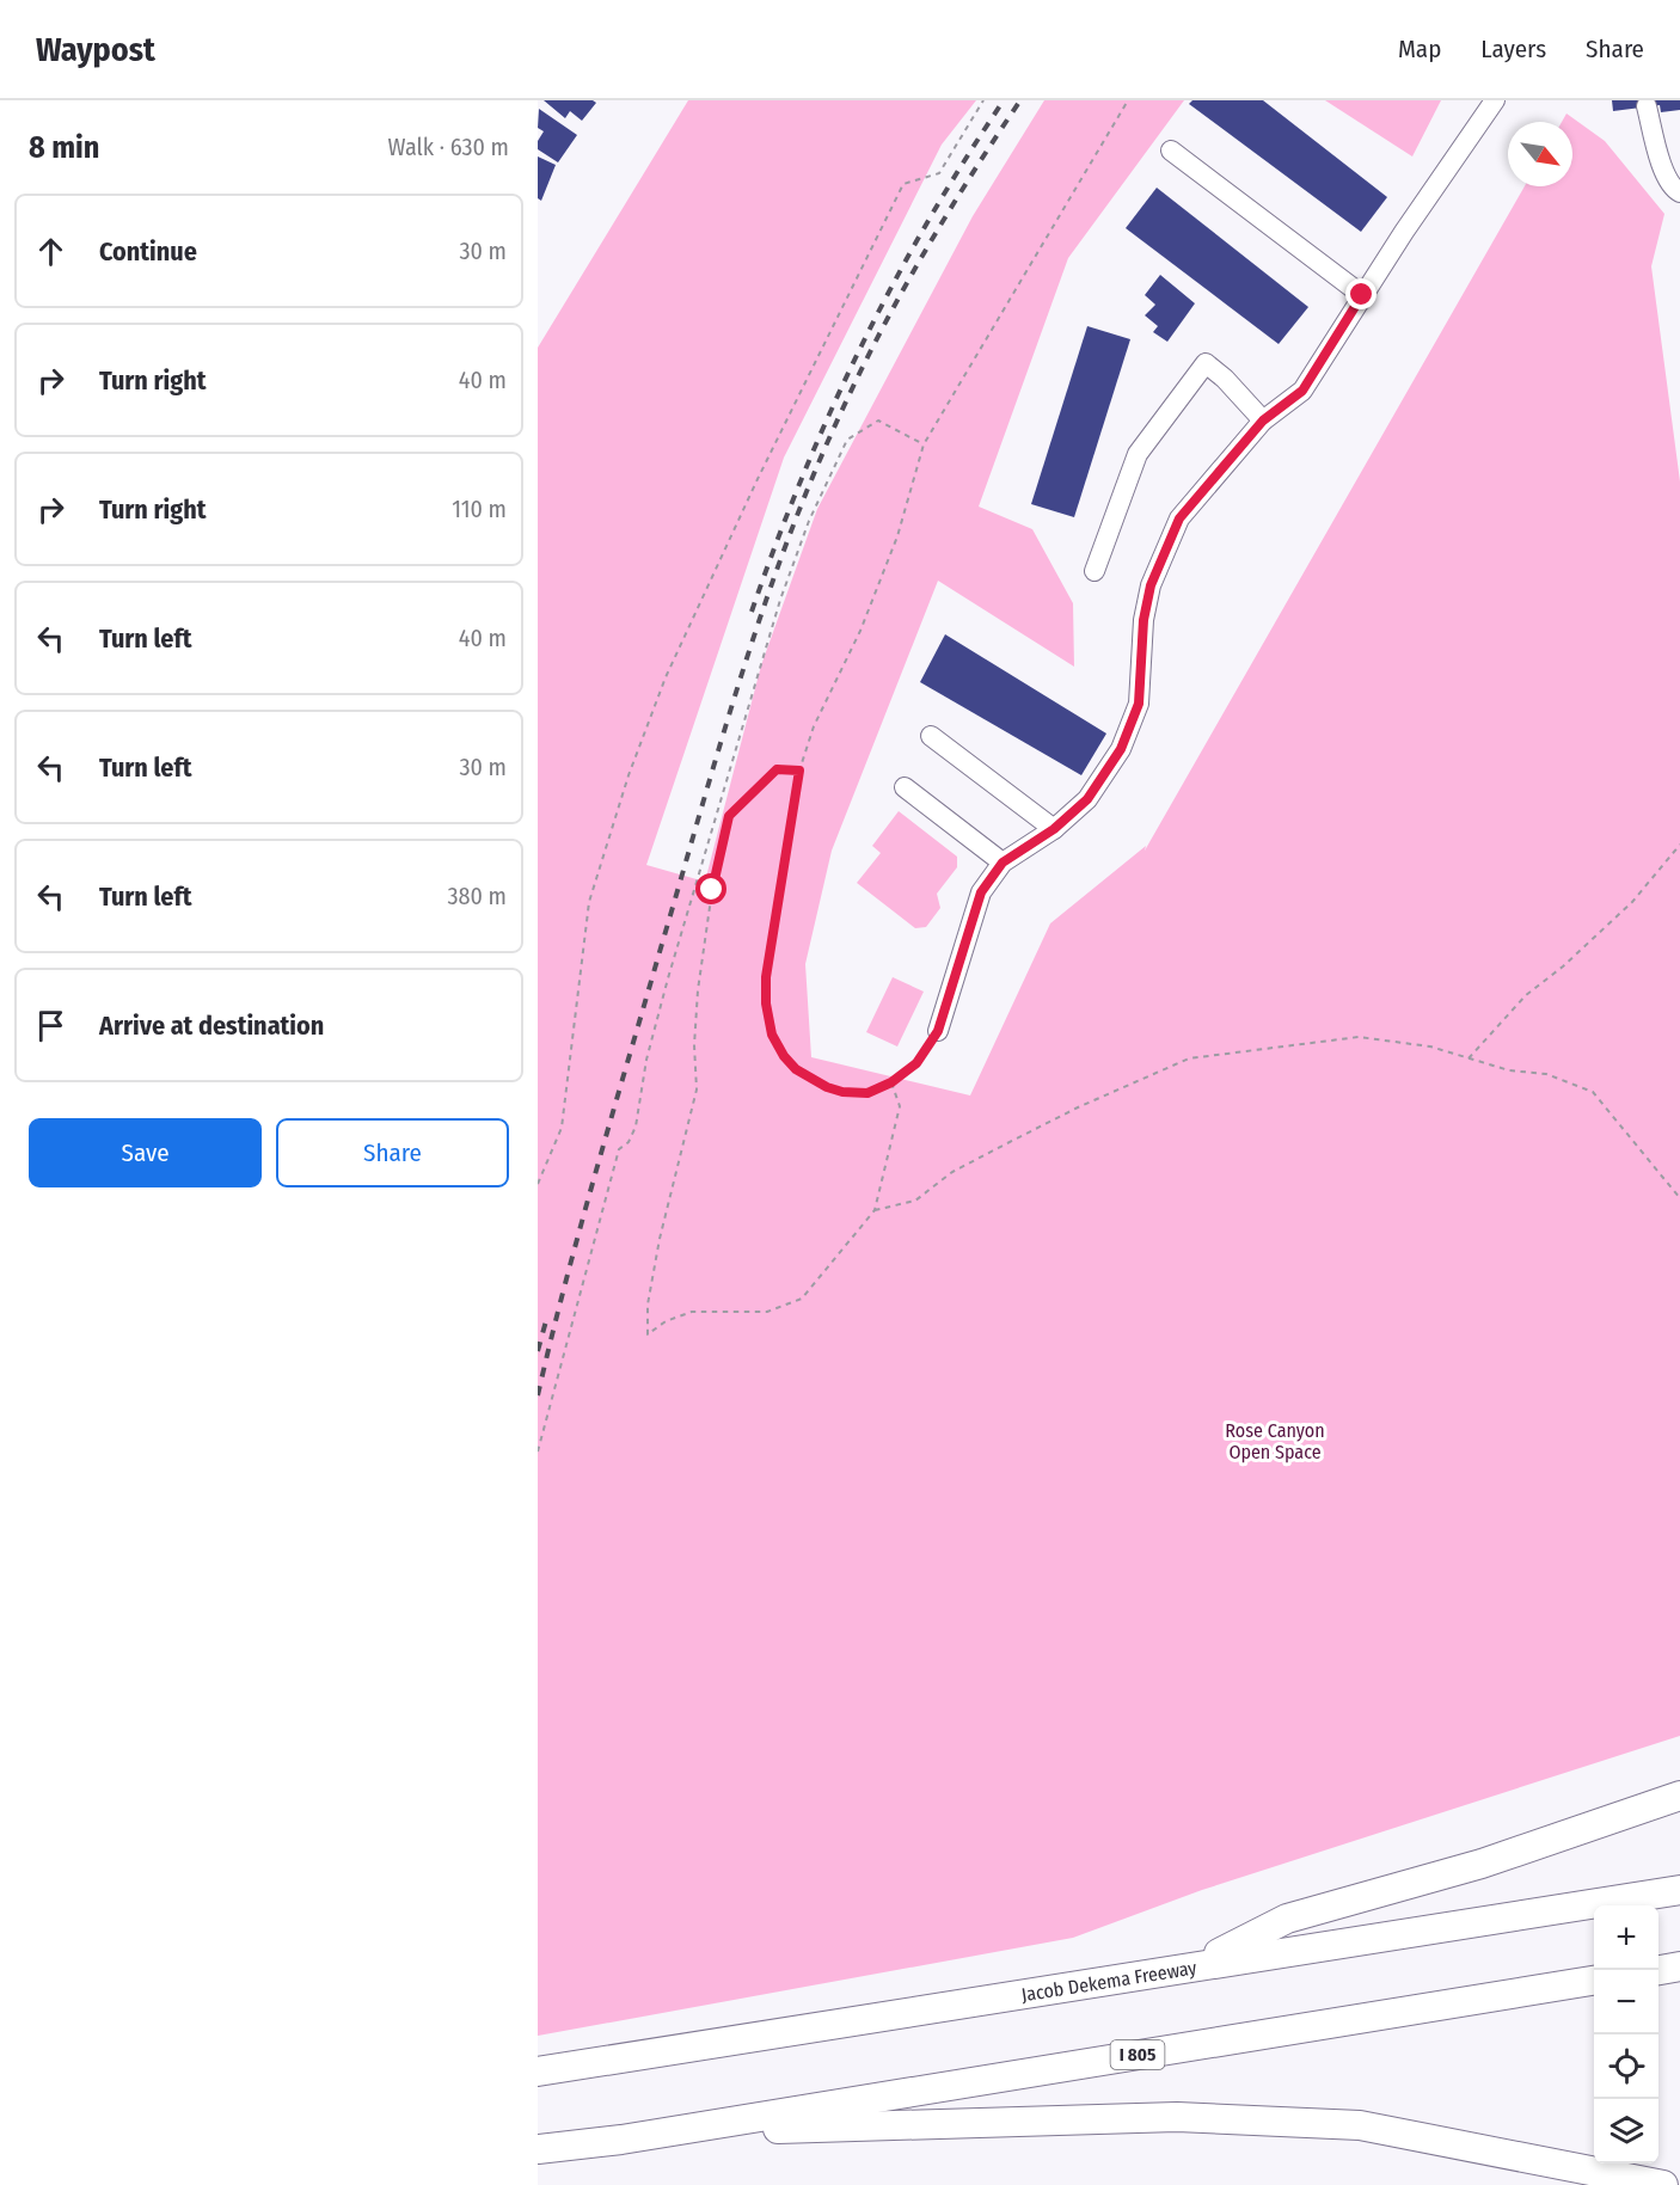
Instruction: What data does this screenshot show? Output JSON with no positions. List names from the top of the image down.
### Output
{
  "streets": {
    "highway": ["Jacob Dekema Freeway", "I 805"]
  },
  "parks": ["Rose Canyon Open Space"],
  "north": "bottom right",
  "page": {
    "header": "Waypost",
    "nav": ["Map", "Layers", "Share"],
    "heading": ["8 min", "Walk · 630 m"],
    "list": [
      ["Continue", "30 m"],
      ["Turn right", "40 m"],
      ["Turn right", "110 m"],
      ["Turn left", "40 m"],
      ["Turn left", "30 m"],
      ["Turn left", "380 m"],
      "Arrive at destination"
    ],
    "buttons": ["Save", "Share"],
    "map_buttons": ["+", "−"]
  }
}
